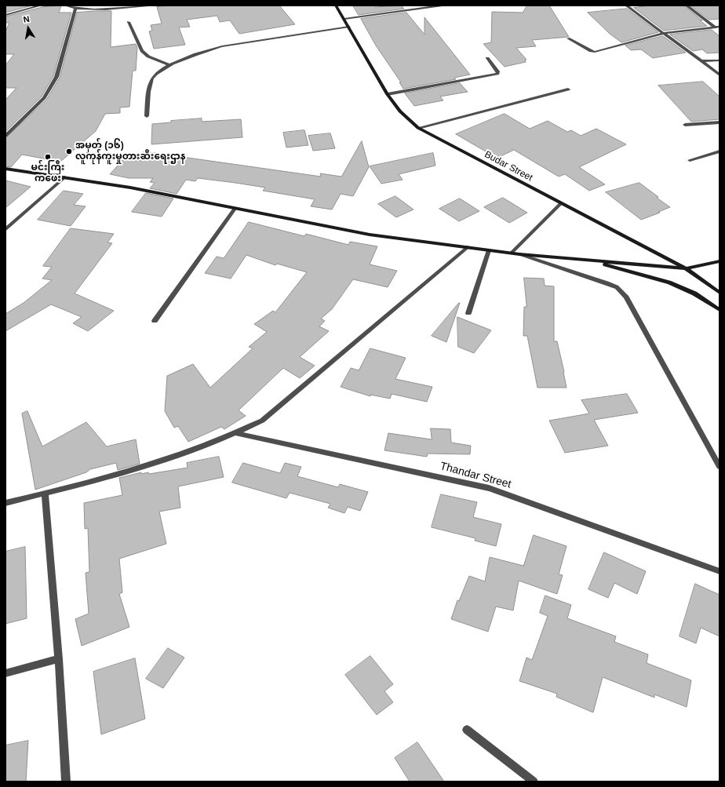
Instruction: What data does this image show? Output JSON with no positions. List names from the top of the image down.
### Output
{
  "streets": {
    "main road": ["Budar Street"],
    "street": ["Thandar Street"]
  },
  "places": ["အမှတ် (၁၆) လူကုန်ကူးမှုတားဆီးရေးဌာန", "မင်းကြီး ကဖေး"],
  "north": "top"
}
